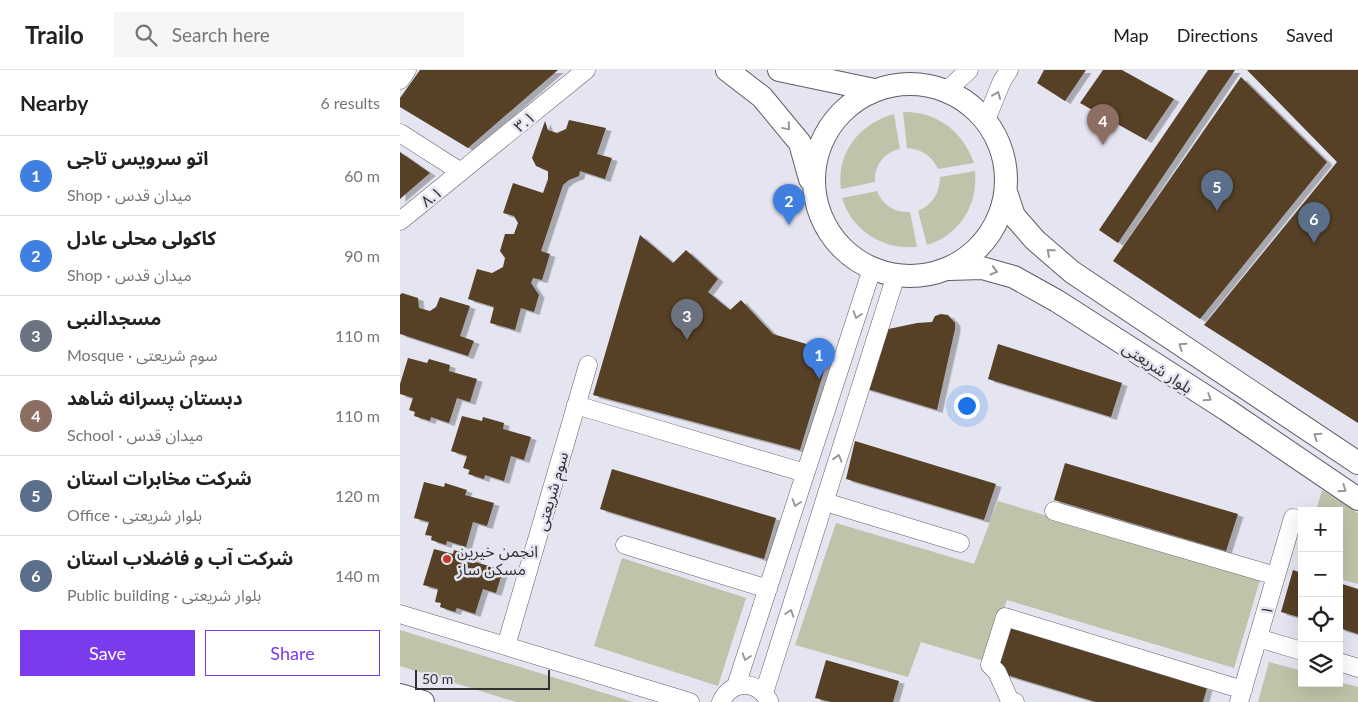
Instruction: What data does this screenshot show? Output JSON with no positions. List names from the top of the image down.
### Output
{
  "streets": {
    "main road": ["بلوار شریعتی"],
    "street": [
      "۳.۱",
      "۸.۱",
      "سوم شریعتی",
      "۱"
    ]
  },
  "crossings": [
    ["۳.۱", "۸.۱"]
  ],
  "places": ["انجمن خیرین مسکن ساز"],
  "scale_bar": "50 m",
  "page": {
    "header": "Trailo",
    "search": "Search here",
    "nav": ["Map", "Directions", "Saved"],
    "heading": ["Nearby", "6 results"],
    "pins": [
      "4",
      "5",
      "2",
      "6",
      "3",
      "1"
    ],
    "list": [
      {
        "mark": "1",
        "name": "اتو سرویس تاجی",
        "note": "Shop · میدان قدس",
        "value": "60 m"
      },
      {
        "mark": "2",
        "name": "کاکولی محلی عادل",
        "note": "Shop · میدان قدس",
        "value": "90 m"
      },
      {
        "mark": "3",
        "name": "مسجدالنبی",
        "note": "Mosque · سوم شریعتی",
        "value": "110 m"
      },
      {
        "mark": "4",
        "name": "دبستان پسرانه شاهد",
        "note": "School · میدان قدس",
        "value": "110 m"
      },
      {
        "mark": "5",
        "name": "شرکت مخابرات استان",
        "note": "Office · بلوار شریعتی",
        "value": "120 m"
      },
      {
        "mark": "6",
        "name": "شرکت آب و فاضلاب استان",
        "note": "Public building · بلوار شریعتی",
        "value": "140 m"
      }
    ],
    "map_buttons": ["+", "−"],
    "buttons": ["Save", "Share"],
    "scale": "50 m"
  }
}
